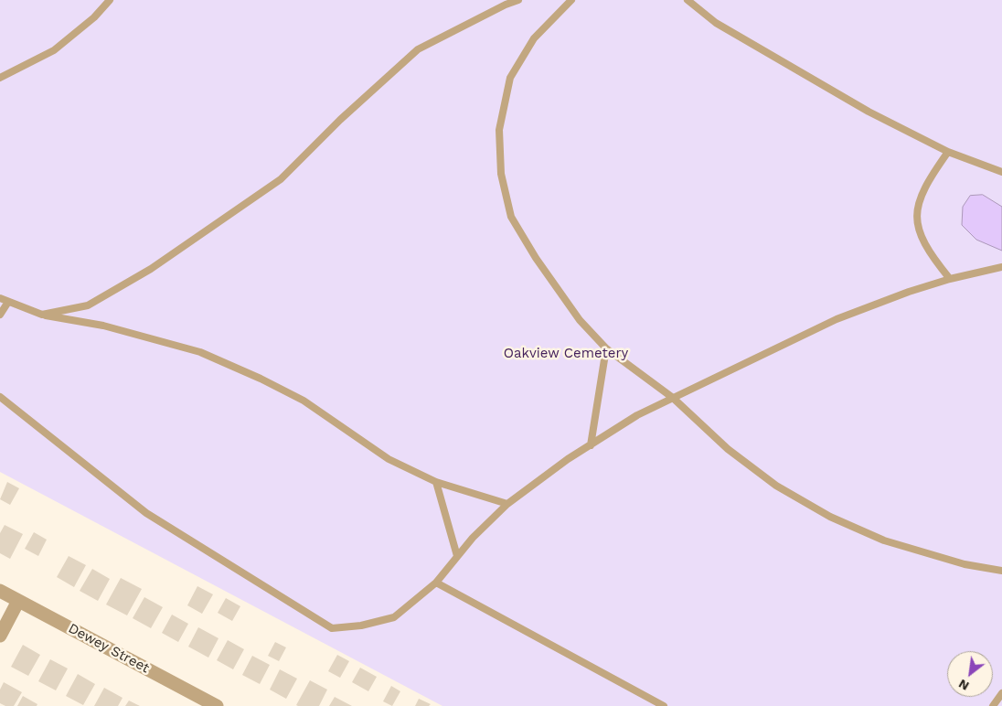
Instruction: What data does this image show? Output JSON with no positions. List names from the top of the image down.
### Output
{
  "streets": {
    "street": ["Dewey Street"]
  },
  "parks": ["Oakview Cemetery"],
  "north": "bottom left"
}
